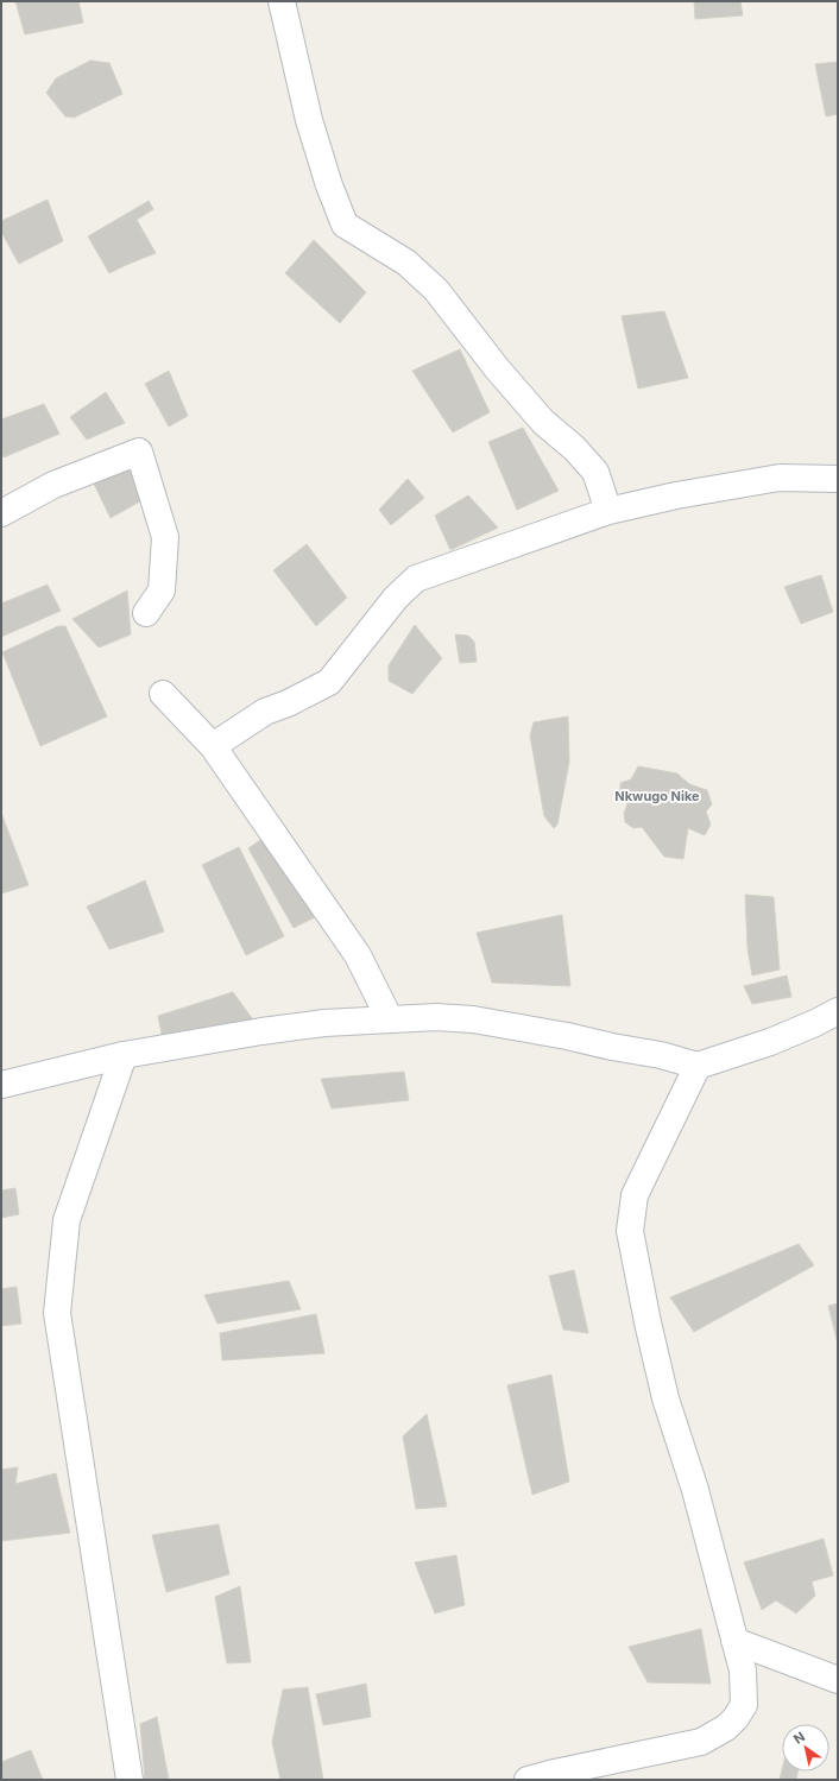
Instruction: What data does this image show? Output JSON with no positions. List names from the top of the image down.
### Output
{
  "districts": ["Nkwugo Nike"],
  "north": "top left"
}
